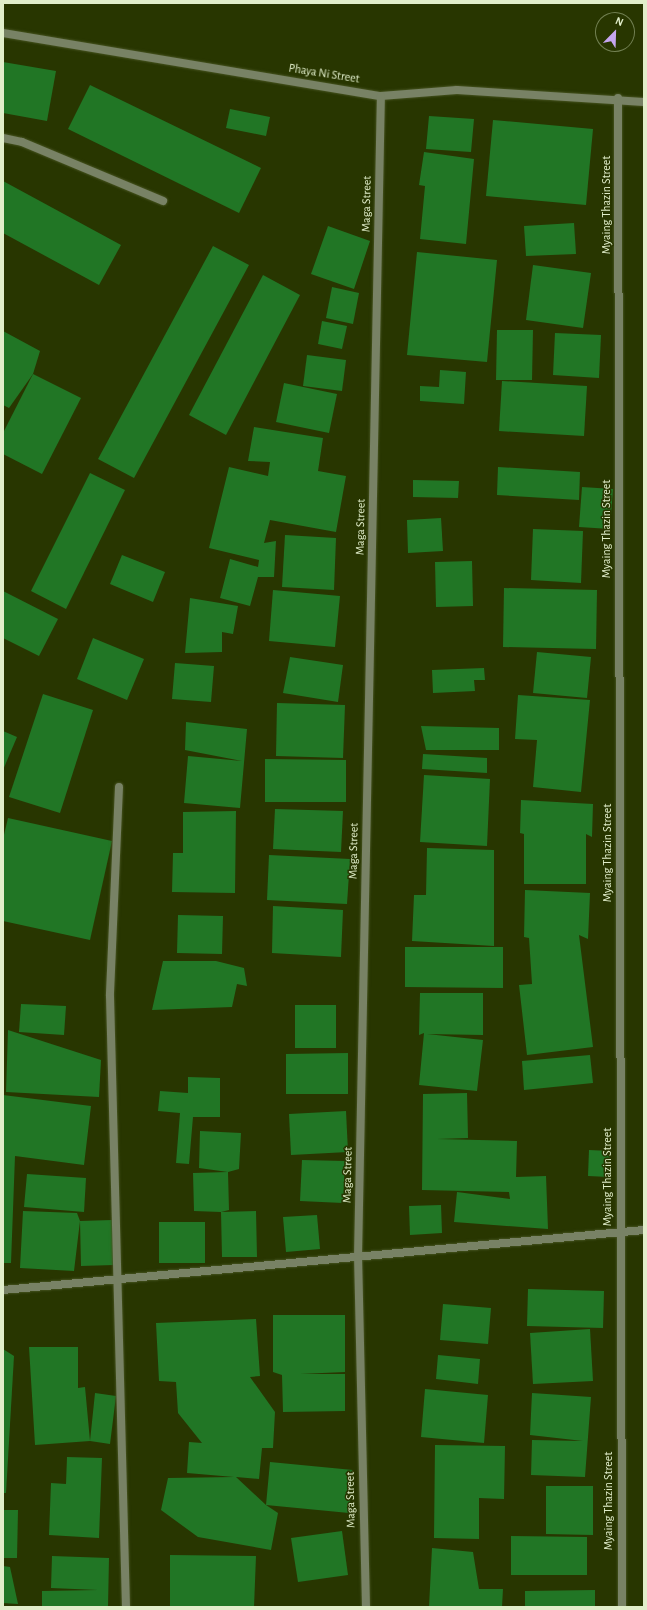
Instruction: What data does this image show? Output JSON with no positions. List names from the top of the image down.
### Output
{
  "streets": {
    "street": ["Phaya Ni Street", "Maga Street", "Myaing Thazin Street"]
  },
  "crossings": [
    ["Phaya Ni Street", "Maga Street"],
    ["Phaya Ni Street", "Myaing Thazin Street"]
  ],
  "north": "top right"
}
